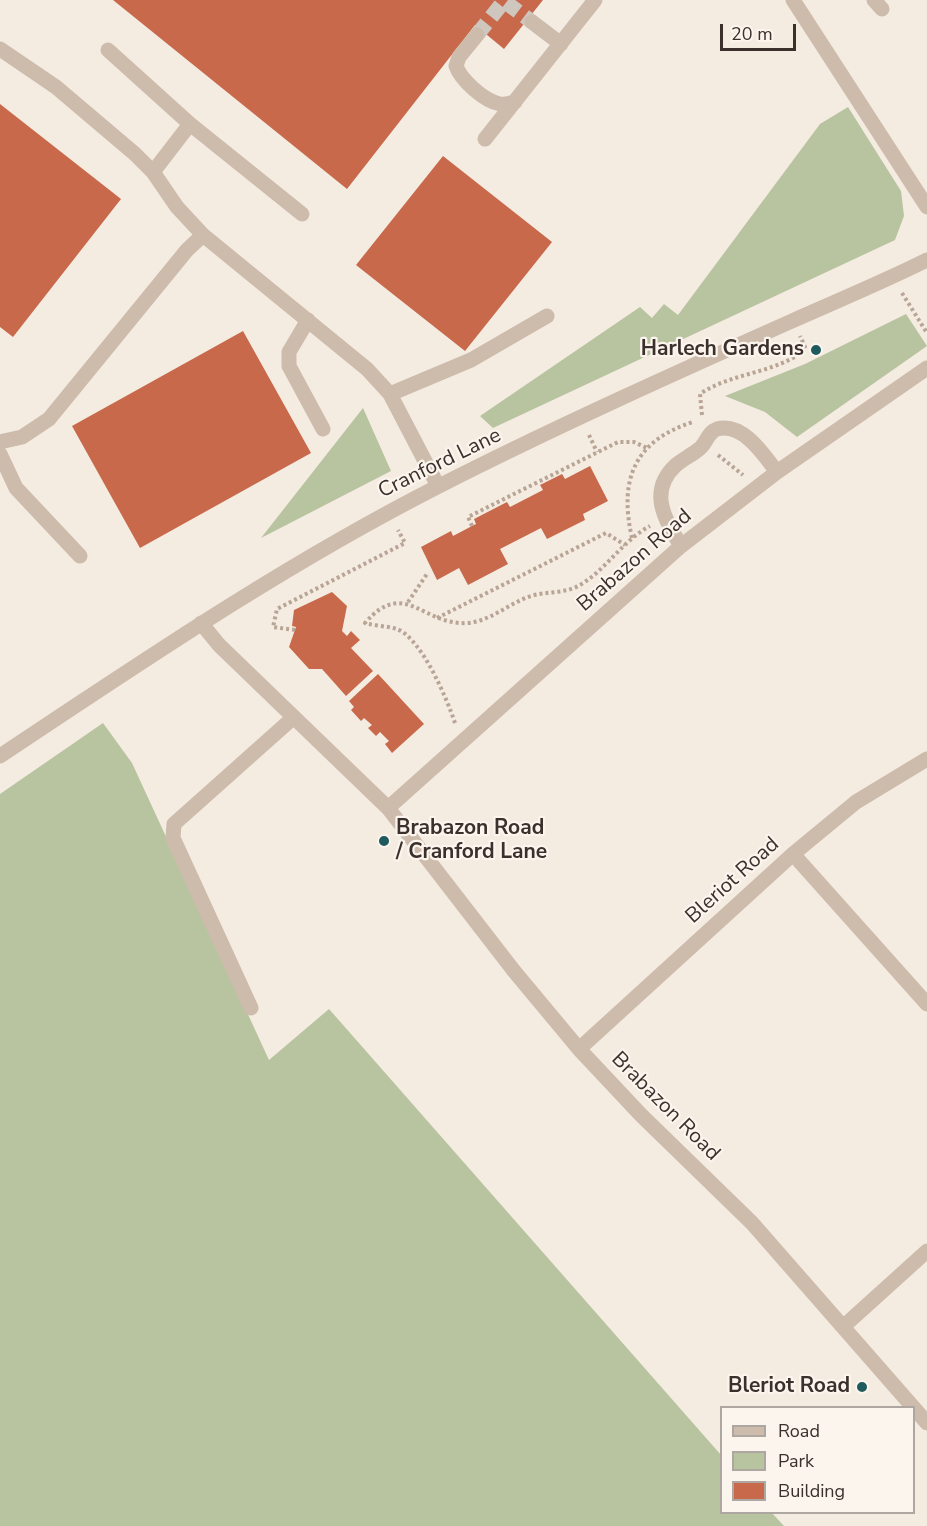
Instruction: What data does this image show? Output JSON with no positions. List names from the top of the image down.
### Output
{
  "streets": {
    "street": ["Cranford Lane", "Brabazon Road", "Bleriot Road"]
  },
  "crossings": [
    ["Cranford Lane", "Brabazon Road"],
    ["Brabazon Road", "Bleriot Road"]
  ],
  "places": ["Harlech Gardens", "Brabazon Road / Cranford Lane", "Bleriot Road"],
  "legend": ["Road", "Park", "Building"],
  "scale_bar": "20 m"
}
